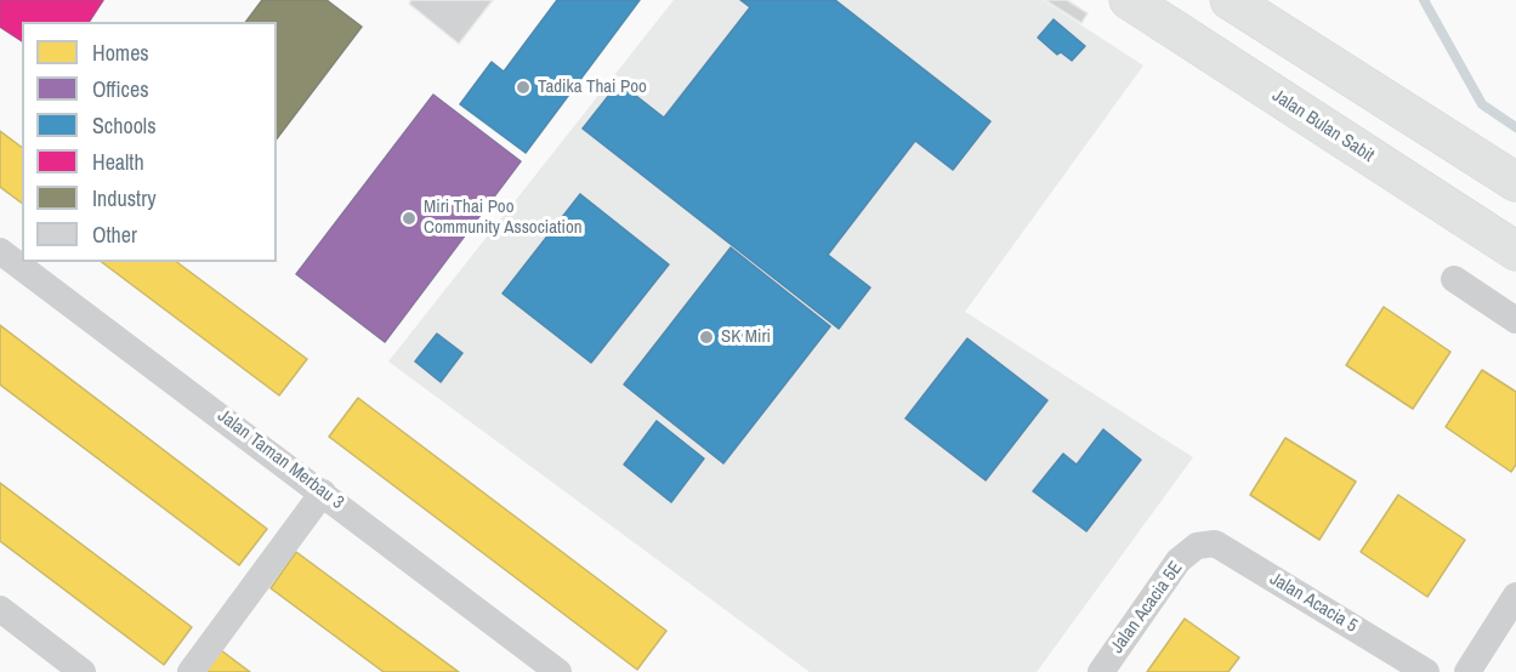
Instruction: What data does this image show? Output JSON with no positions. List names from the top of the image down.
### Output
{
  "streets": {
    "main road": ["Jalan Bulan Sabit"],
    "street": ["Jalan Taman Merbau 3", "Jalan Acacia 5", "Jalan Acacia 5E"]
  },
  "crossings": [
    ["Jalan Acacia 5", "Jalan Acacia 5E"]
  ],
  "places": ["Tadika Thai Poo", "Miri Thai Poo Community Association", "SK Miri"],
  "legend": [
    "Homes",
    "Offices",
    "Schools",
    "Health",
    "Industry",
    "Other"
  ]
}
